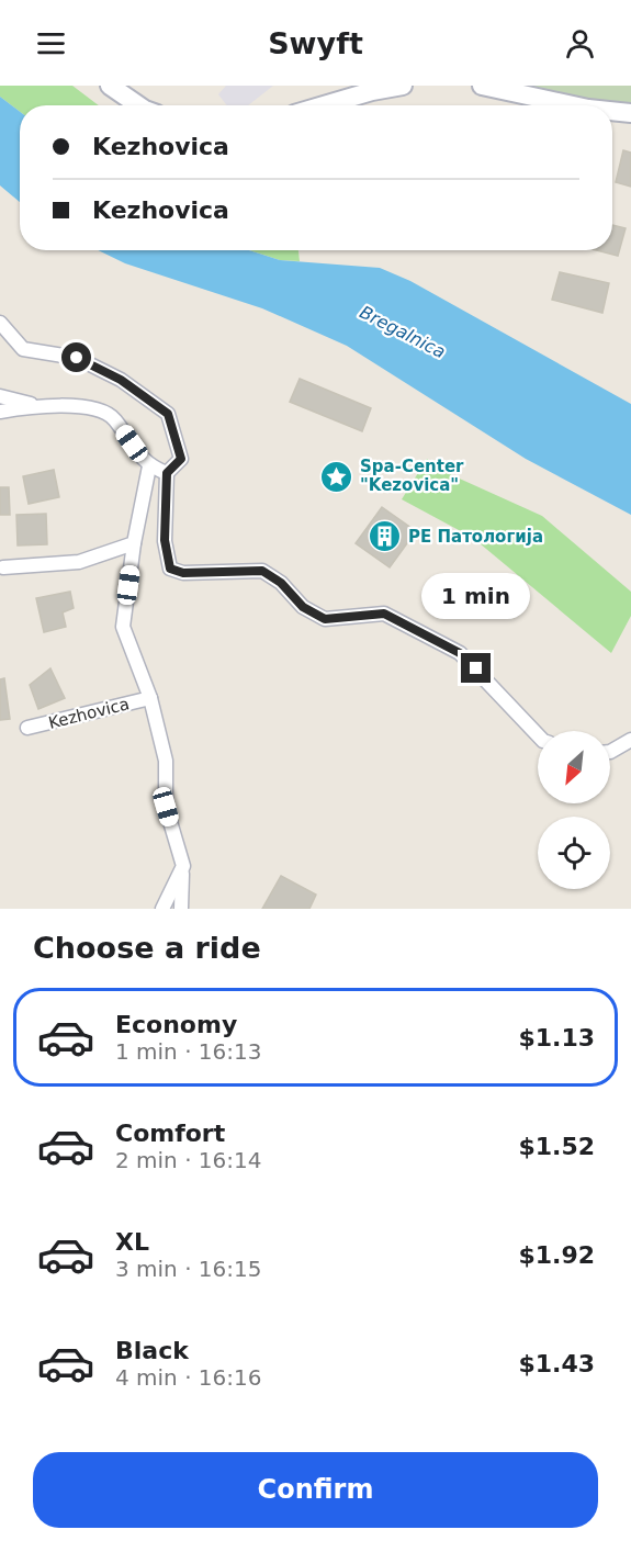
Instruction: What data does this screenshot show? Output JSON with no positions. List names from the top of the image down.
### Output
{
  "streets": {
    "street": ["Kezhovica"]
  },
  "water": ["Bregalnica"],
  "places": {
    "place": ["Spa-Center \"Kezovica\""],
    "building": ["РЕ Патологија"]
  },
  "north": "bottom left",
  "page": {
    "header": "Swyft",
    "banner": ["Kezhovica", "Kezhovica"],
    "bubble": "1 min",
    "heading": "Choose a ride",
    "list": [
      {
        "name": "Economy",
        "note": "1 min · 16:13",
        "value": "$1.13"
      },
      {
        "name": "Comfort",
        "note": "2 min · 16:14",
        "value": "$1.52"
      },
      {
        "name": "XL",
        "note": "3 min · 16:15",
        "value": "$1.92"
      },
      {
        "name": "Black",
        "note": "4 min · 16:16",
        "value": "$1.43"
      }
    ],
    "buttons": "Confirm"
  }
}
